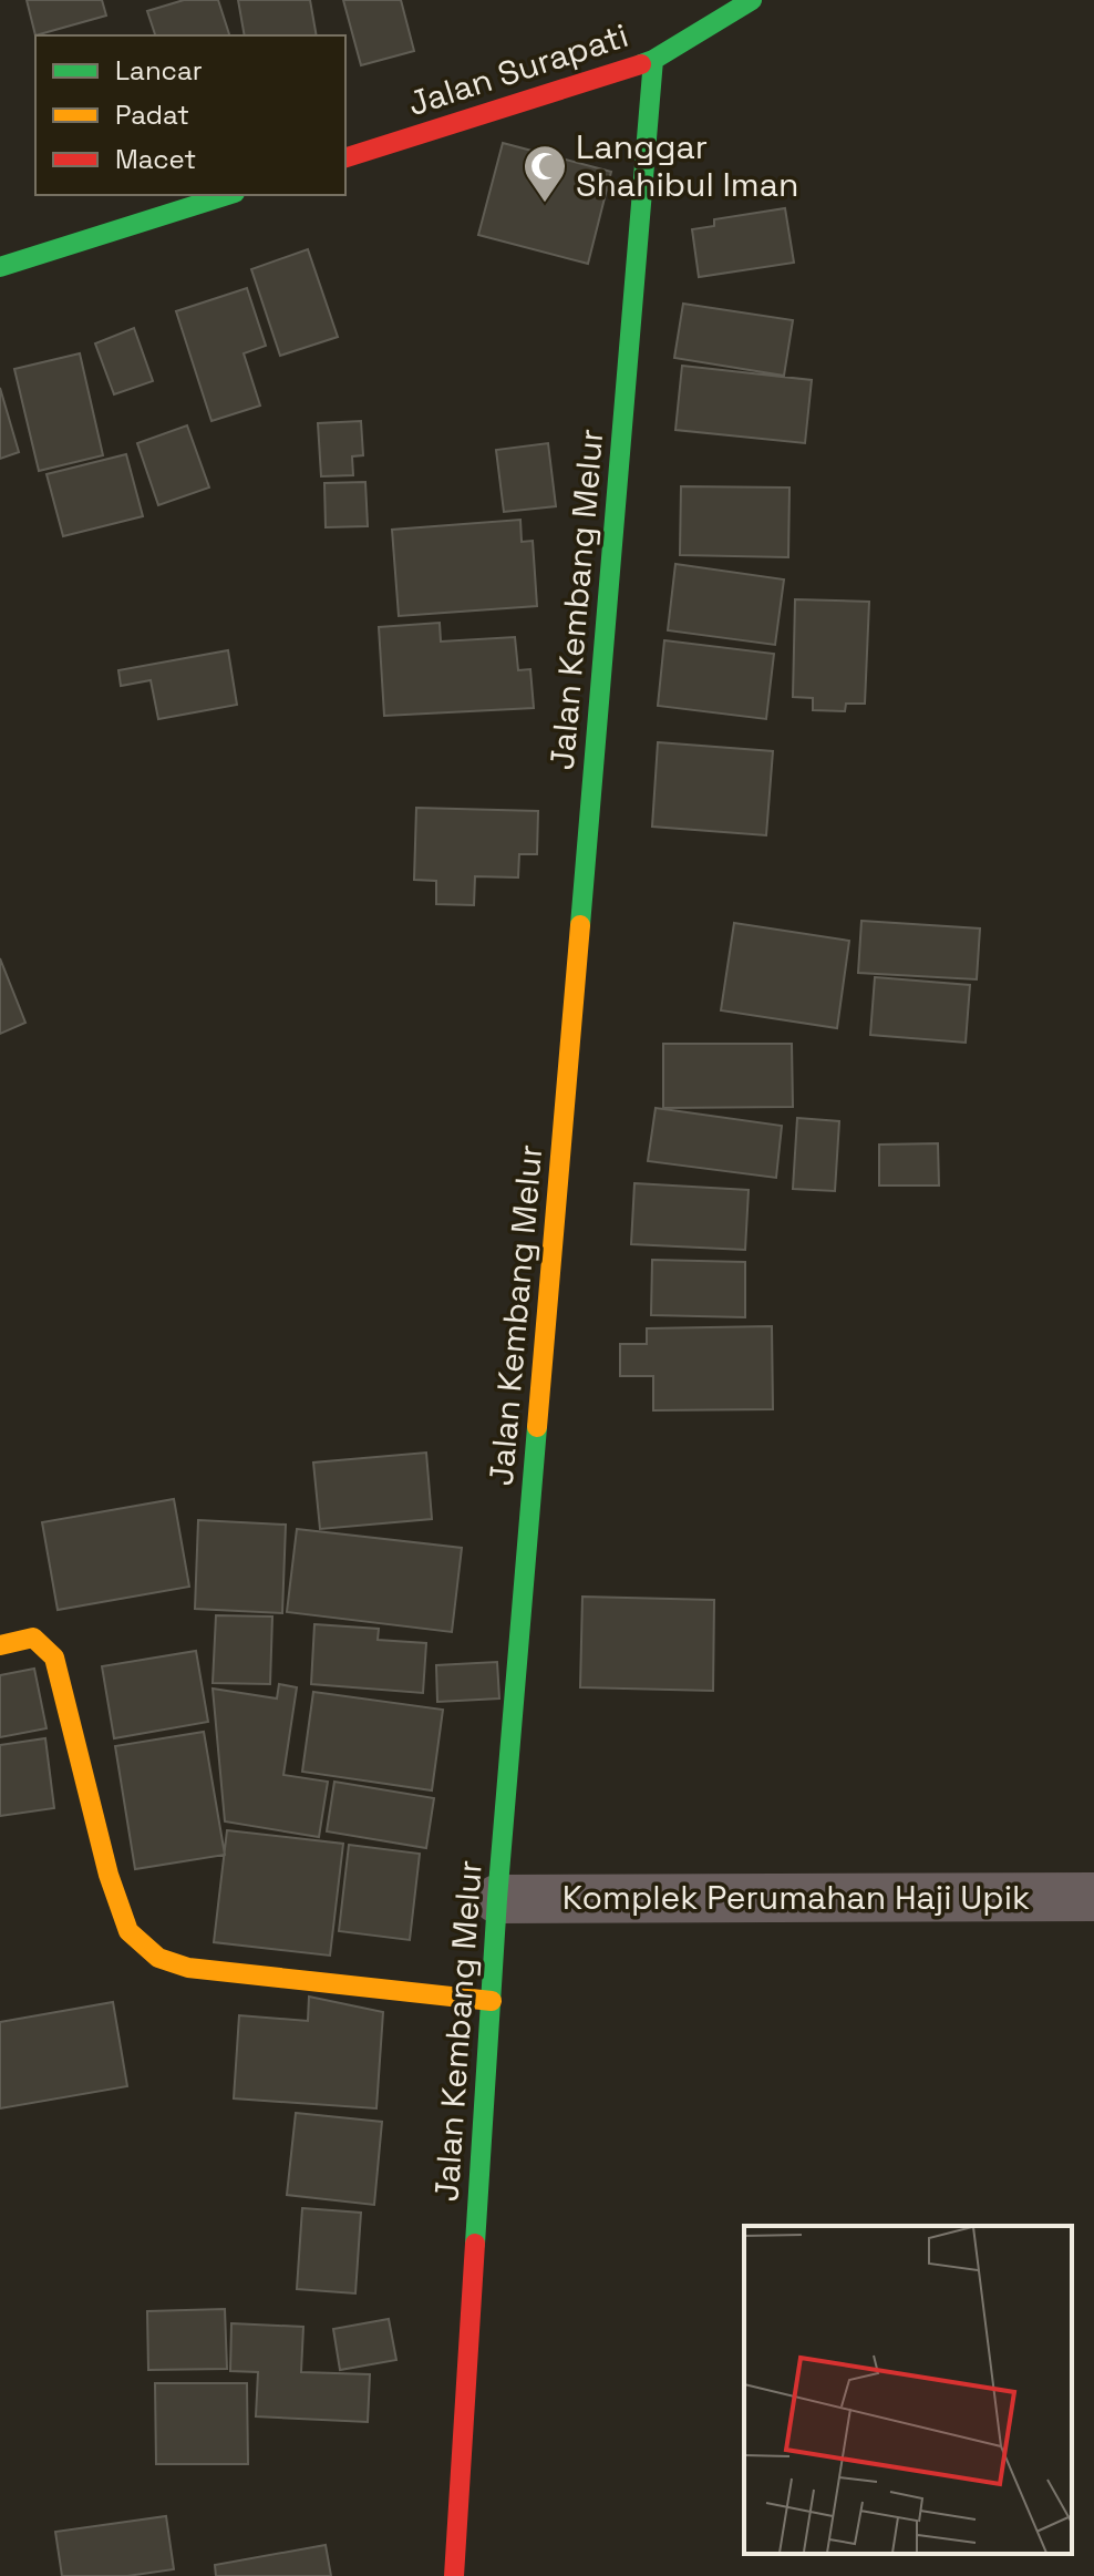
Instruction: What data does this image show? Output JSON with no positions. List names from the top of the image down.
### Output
{
  "streets": {
    "street": ["Jalan Surapati", "Jalan Kembang Melur", "Komplek Perumahan Haji Upik"]
  },
  "crossings": [
    ["Jalan Surapati", "Jalan Kembang Melur"],
    ["Jalan Kembang Melur", "Komplek Perumahan Haji Upik"]
  ],
  "places": {
    "mosque": ["Langgar Shahibul Iman"]
  },
  "legend": ["Lancar", "Padat", "Macet"]
}
